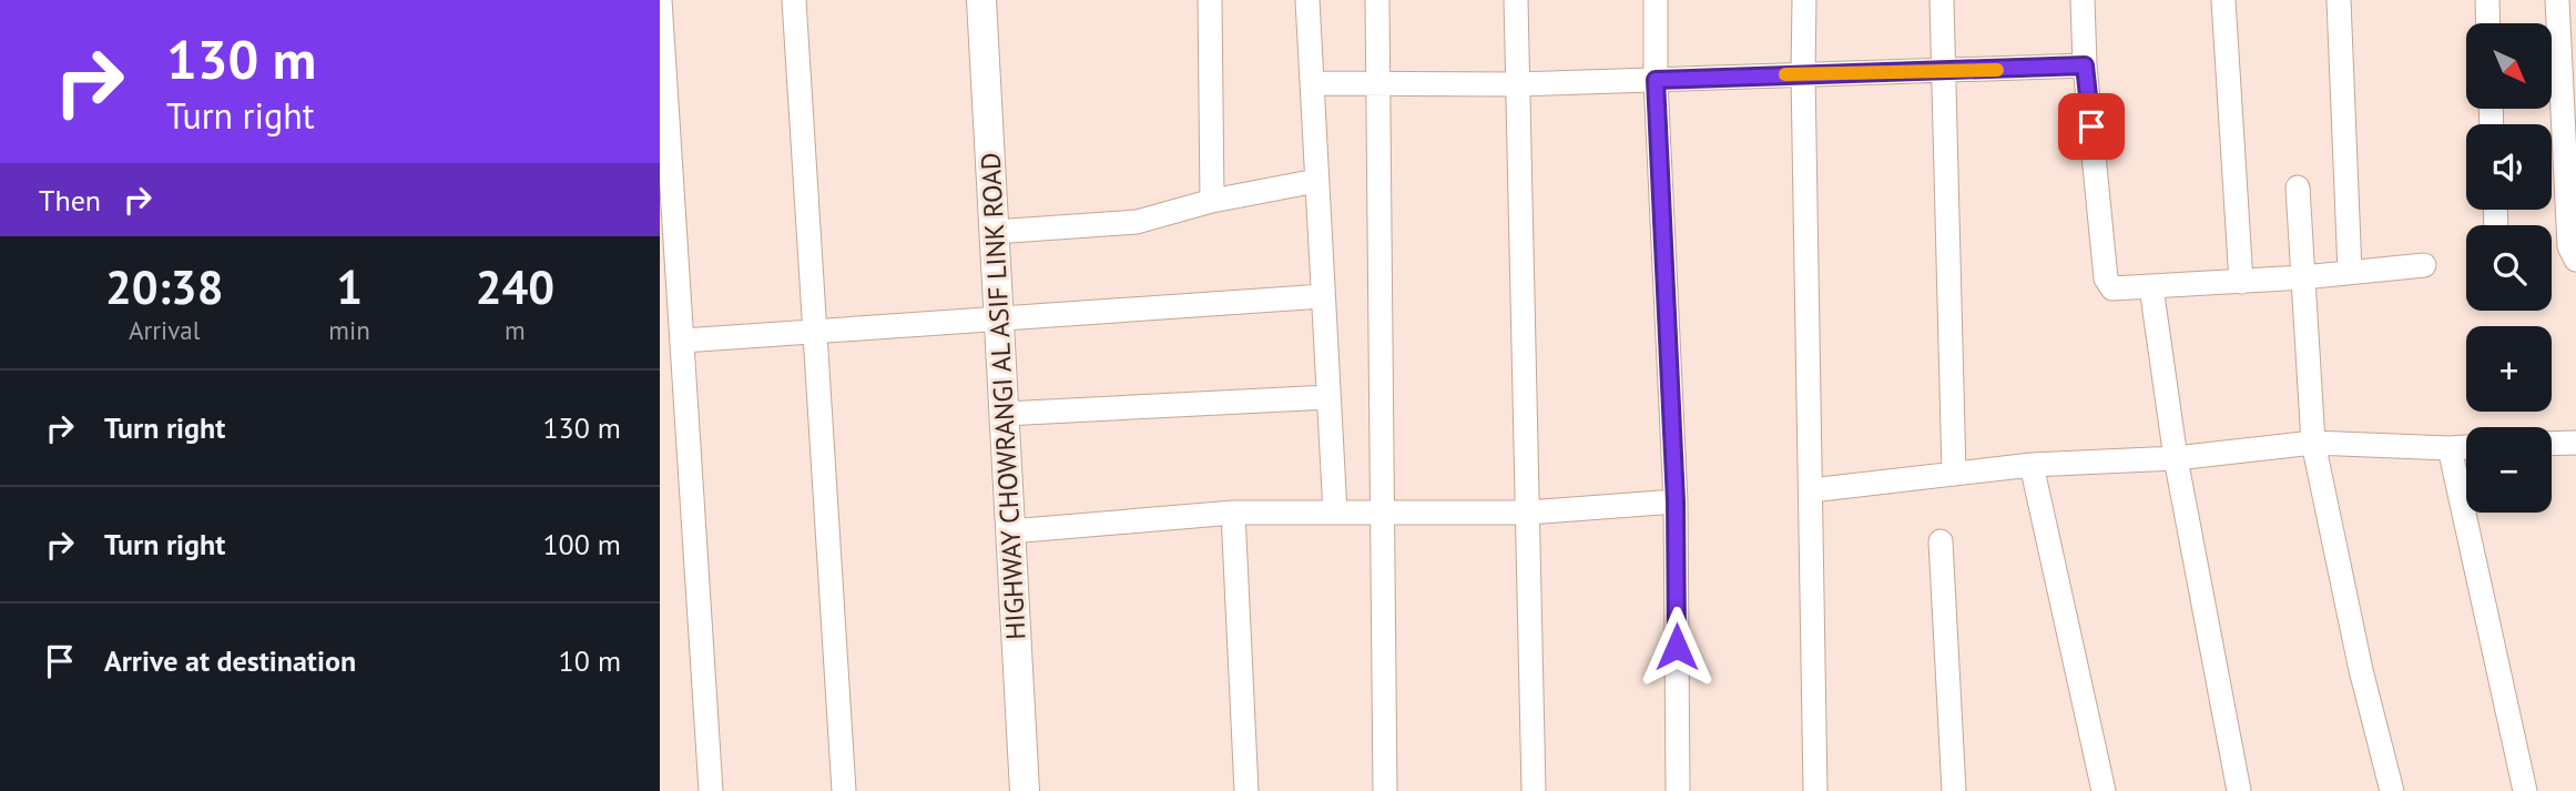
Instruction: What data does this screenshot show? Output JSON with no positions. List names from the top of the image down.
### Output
{
  "streets": {
    "street": ["HIGHWAY CHOWRANGI AL ASIF LINK ROAD"]
  },
  "north": "bottom right",
  "page": {
    "turn": ["130 m", "Turn right"],
    "map_buttons": ["+", "−"],
    "then": "Then",
    "eta": [
      "20:38",
      "Arrival",
      "1",
      "min",
      "240",
      "m"
    ],
    "list": [
      {
        "name": "Turn right",
        "value": "130 m"
      },
      {
        "name": "Turn right",
        "value": "100 m"
      },
      {
        "name": "Arrive at destination",
        "value": "10 m"
      }
    ]
  }
}
